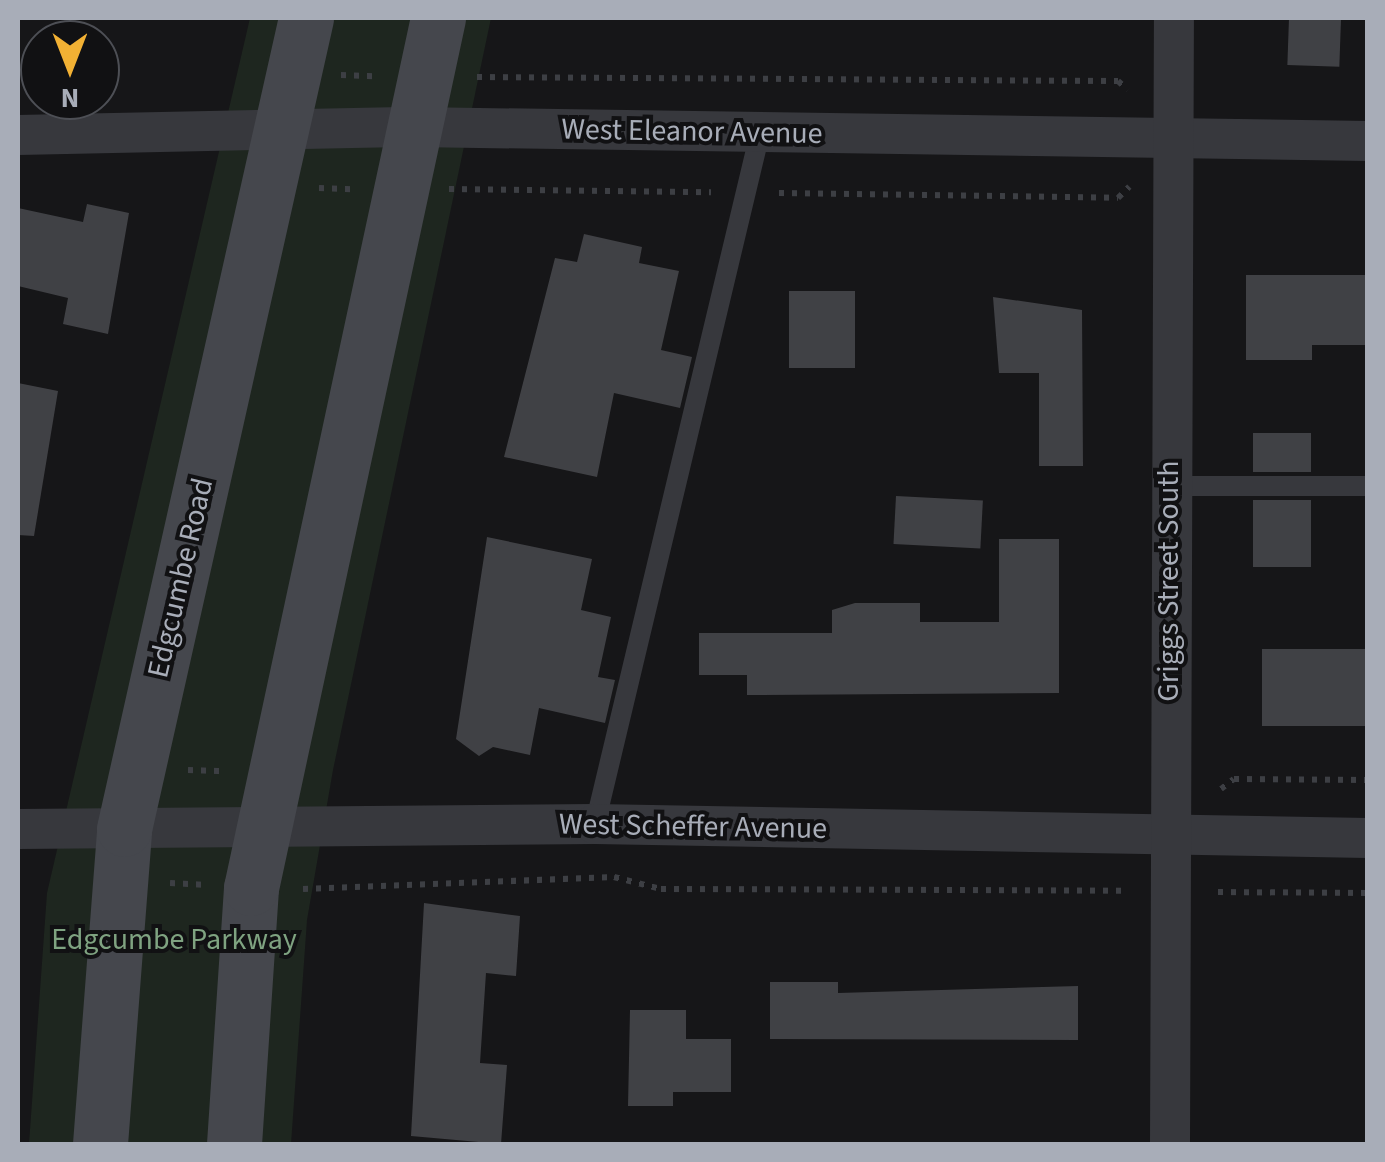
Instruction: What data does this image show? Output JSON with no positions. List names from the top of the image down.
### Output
{
  "streets": {
    "street": [
      "West Eleanor Avenue",
      "Edgcumbe Road",
      "Griggs Street South",
      "West Scheffer Avenue"
    ]
  },
  "crossings": [
    ["West Eleanor Avenue", "Edgcumbe Road"],
    ["West Eleanor Avenue", "Griggs Street South"],
    ["Edgcumbe Road", "West Scheffer Avenue"],
    ["Griggs Street South", "West Scheffer Avenue"]
  ],
  "parks": ["Edgcumbe Parkway"],
  "north": "bottom"
}
